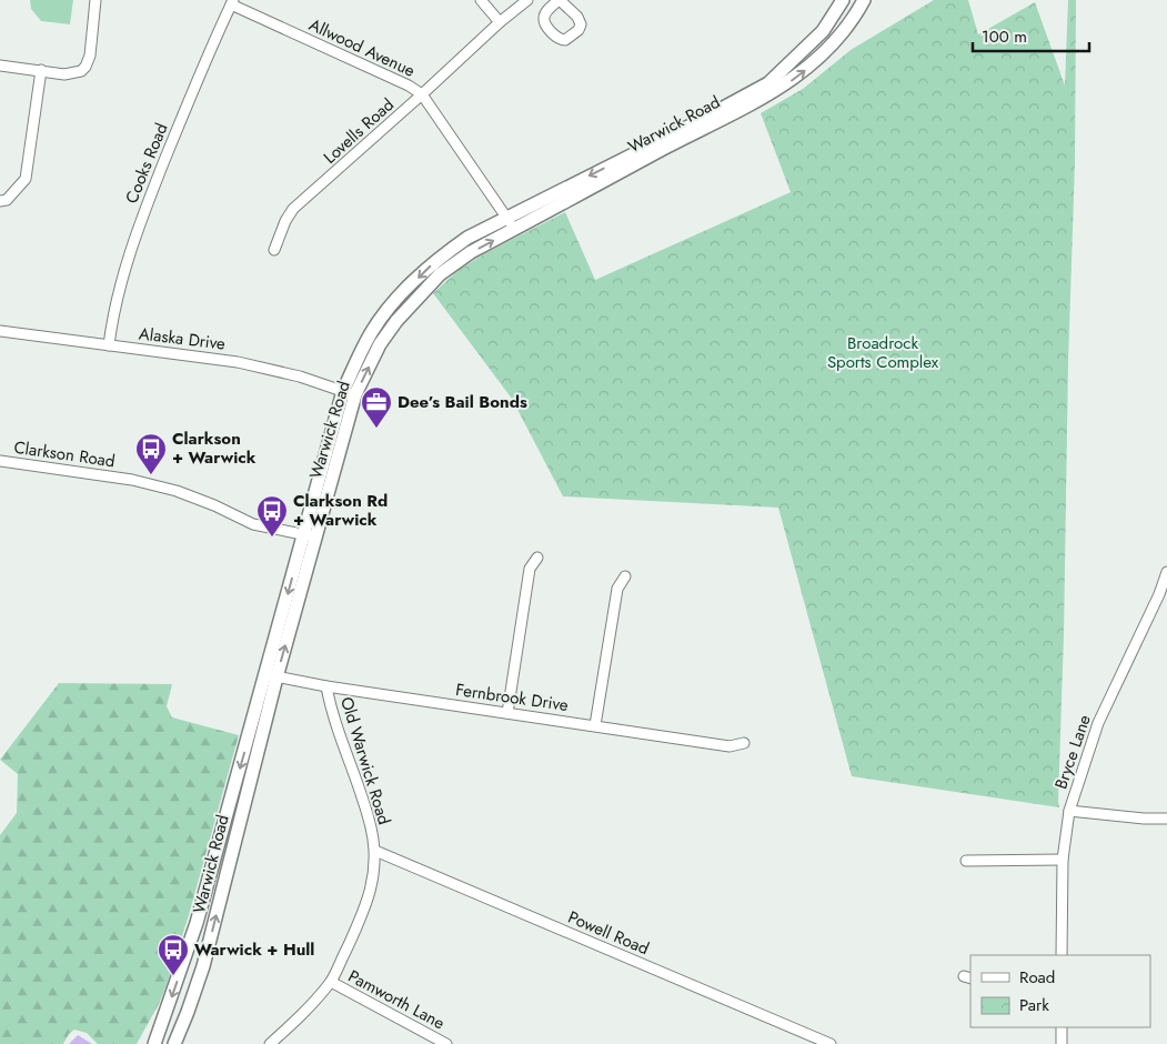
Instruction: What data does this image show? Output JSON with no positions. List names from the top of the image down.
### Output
{
  "streets": {
    "main road": ["Warwick Road"],
    "street": [
      "Allwood Avenue",
      "Lovells Road",
      "Cooks Road",
      "Alaska Drive",
      "Clarkson Road",
      "Fernbrook Drive",
      "Bryce Lane",
      "Old Warwick Road",
      "Powell Road",
      "Pamworth Lane"
    ]
  },
  "crossings": [
    ["Allwood Avenue", "Warwick Road"],
    ["Allwood Avenue", "Lovells Road"],
    ["Allwood Avenue", "Cooks Road"],
    ["Warwick Road", "Alaska Drive"],
    ["Warwick Road", "Clarkson Road"],
    ["Warwick Road", "Fernbrook Drive"],
    ["Cooks Road", "Alaska Drive"],
    ["Fernbrook Drive", "Old Warwick Road"],
    ["Old Warwick Road", "Powell Road"],
    ["Old Warwick Road", "Pamworth Lane"]
  ],
  "parks": ["Broadrock Sports Complex"],
  "places": {
    "office": ["Dee’s Bail Bonds"],
    "bus stop": ["Clarkson + Warwick", "Clarkson Rd + Warwick", "Warwick + Hull"]
  },
  "legend": ["Road", "Park"],
  "scale_bar": "100 m"
}
